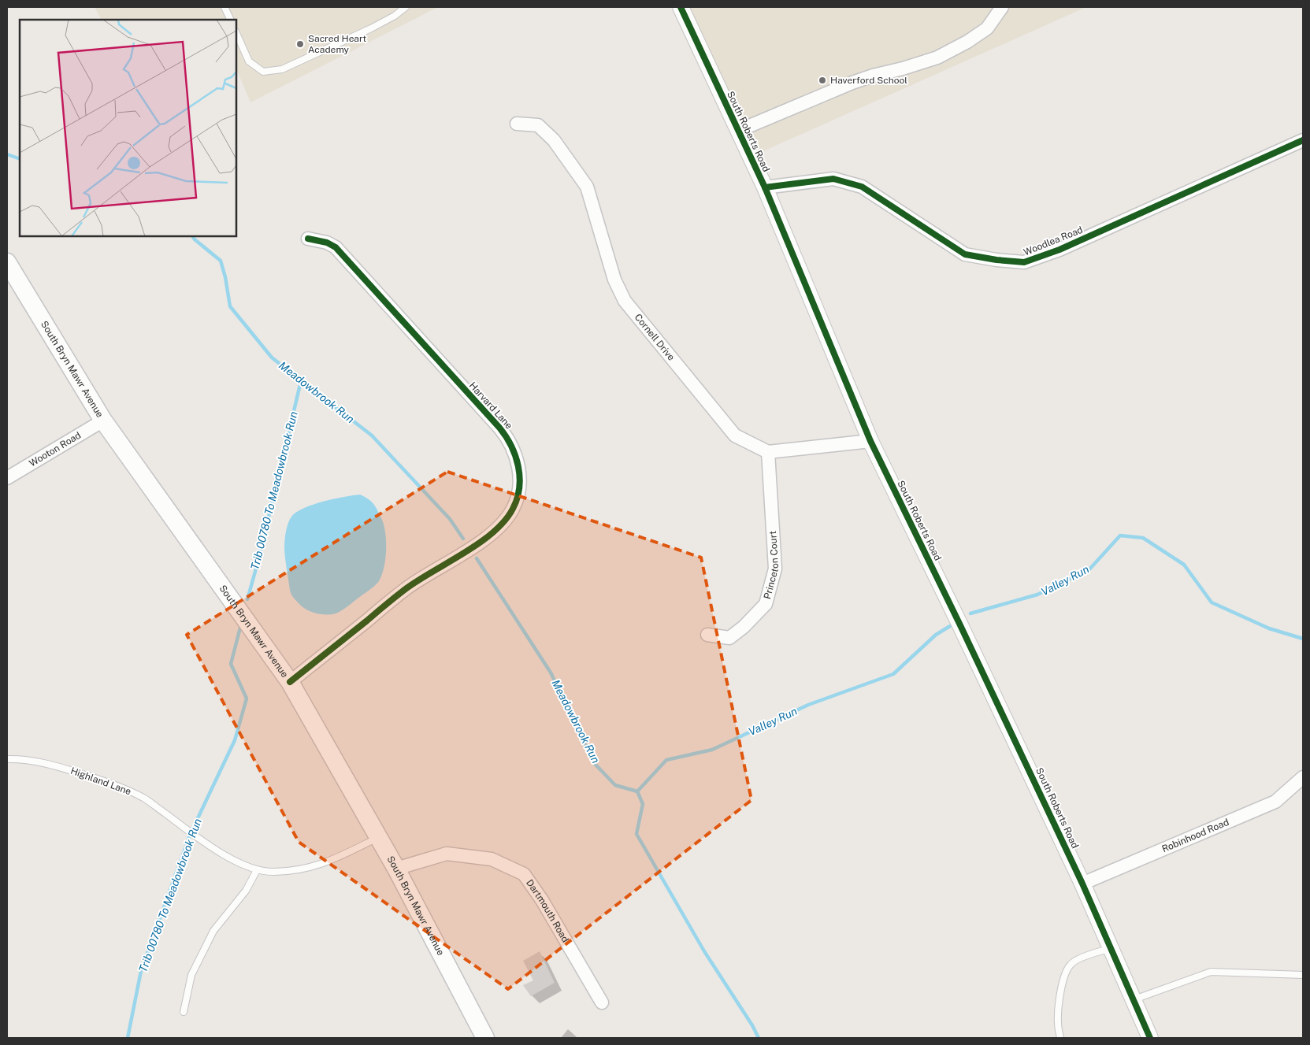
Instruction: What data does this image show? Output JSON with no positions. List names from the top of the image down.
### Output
{
  "streets": {
    "main road": ["South Bryn Mawr Avenue"],
    "street": [
      "South Roberts Road",
      "Woodlea Road",
      "Cornell Drive",
      "Harvard Lane",
      "Wooton Road",
      "Princeton Court",
      "Robinhood Road",
      "Dartmouth Road"
    ],
    "lane": ["Highland Lane"]
  },
  "crossings": [
    ["South Roberts Road", "Woodlea Road"],
    ["South Roberts Road", "Robinhood Road"],
    ["Cornell Drive", "Princeton Court"],
    ["South Bryn Mawr Avenue", "Harvard Lane"],
    ["South Bryn Mawr Avenue", "Wooton Road"],
    ["South Bryn Mawr Avenue", "Highland Lane"],
    ["South Bryn Mawr Avenue", "Dartmouth Road"]
  ],
  "water": ["Meadowbrook Run", "Trib 00780 To Meadowbrook Run", "Valley Run"],
  "places": ["Sacred Heart Academy", "Haverford School"]
}
